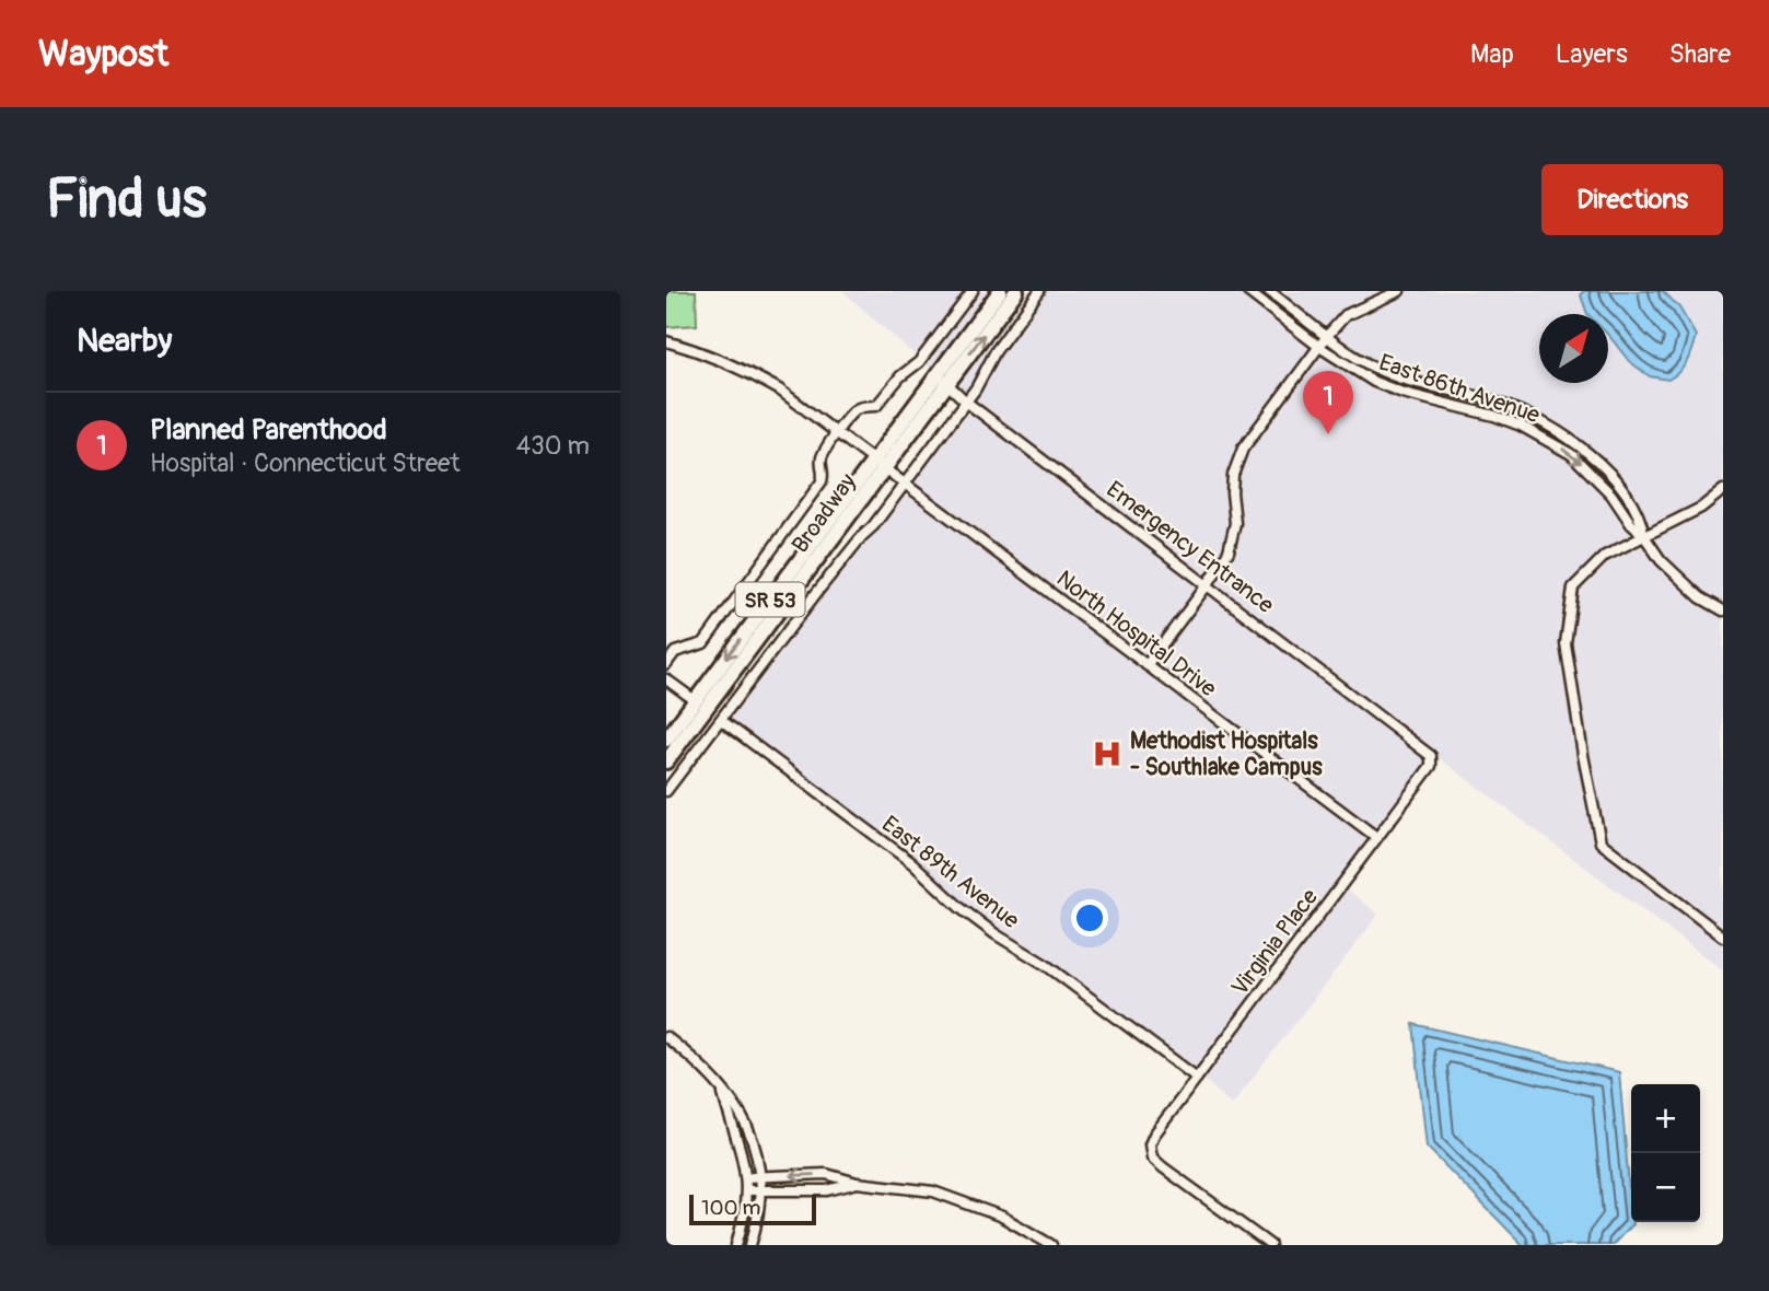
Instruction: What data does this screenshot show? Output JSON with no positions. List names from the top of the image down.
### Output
{
  "streets": {
    "main road": ["Broadway", "SR 53"],
    "street": [
      "East 86th Avenue",
      "Emergency Entrance",
      "North Hospital Drive",
      "East 89th Avenue",
      "Virginia Place"
    ]
  },
  "crossings": [
    ["Broadway", "Emergency Entrance"],
    ["Broadway", "North Hospital Drive"],
    ["Emergency Entrance", "Virginia Place"],
    ["North Hospital Drive", "Virginia Place"],
    ["East 89th Avenue", "Virginia Place"]
  ],
  "places": {
    "hospital": ["Methodist Hospitals - Southlake Campus"]
  },
  "scale_bar": "100 m",
  "north": "top right",
  "page": {
    "header": "Waypost",
    "nav": ["Map", "Layers", "Share"],
    "buttons": "Directions",
    "title": "Find us",
    "heading": "Nearby",
    "pins": "1",
    "list": [
      {
        "mark": "1",
        "name": "Planned Parenthood",
        "note": "Hospital · Connecticut Street",
        "value": "430 m"
      }
    ],
    "map_buttons": ["+", "−"],
    "scale": "100 m"
  }
}
